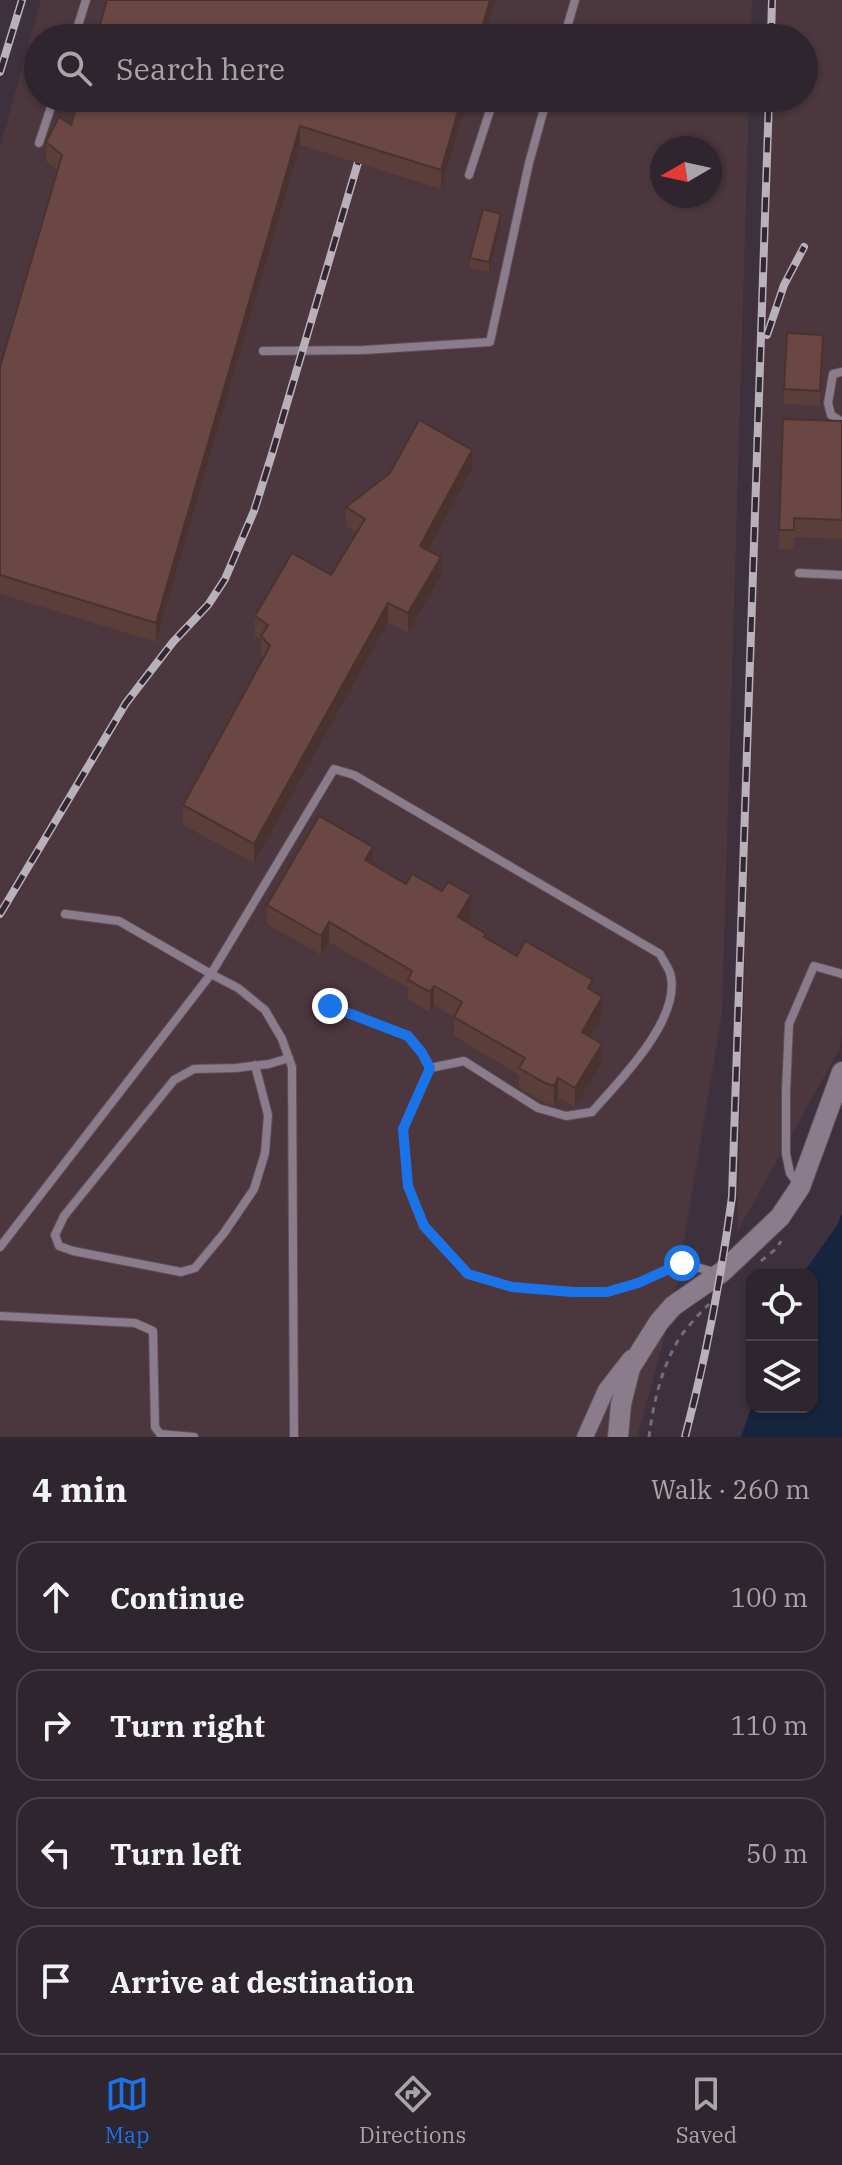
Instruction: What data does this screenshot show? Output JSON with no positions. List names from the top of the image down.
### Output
{
  "north": "left",
  "page": {
    "search": "Search here",
    "heading": ["4 min", "Walk · 260 m"],
    "list": [
      ["Continue", "100 m"],
      ["Turn right", "110 m"],
      ["Turn left", "50 m"],
      "Arrive at destination"
    ],
    "nav": ["Map", "Directions", "Saved"]
  }
}
